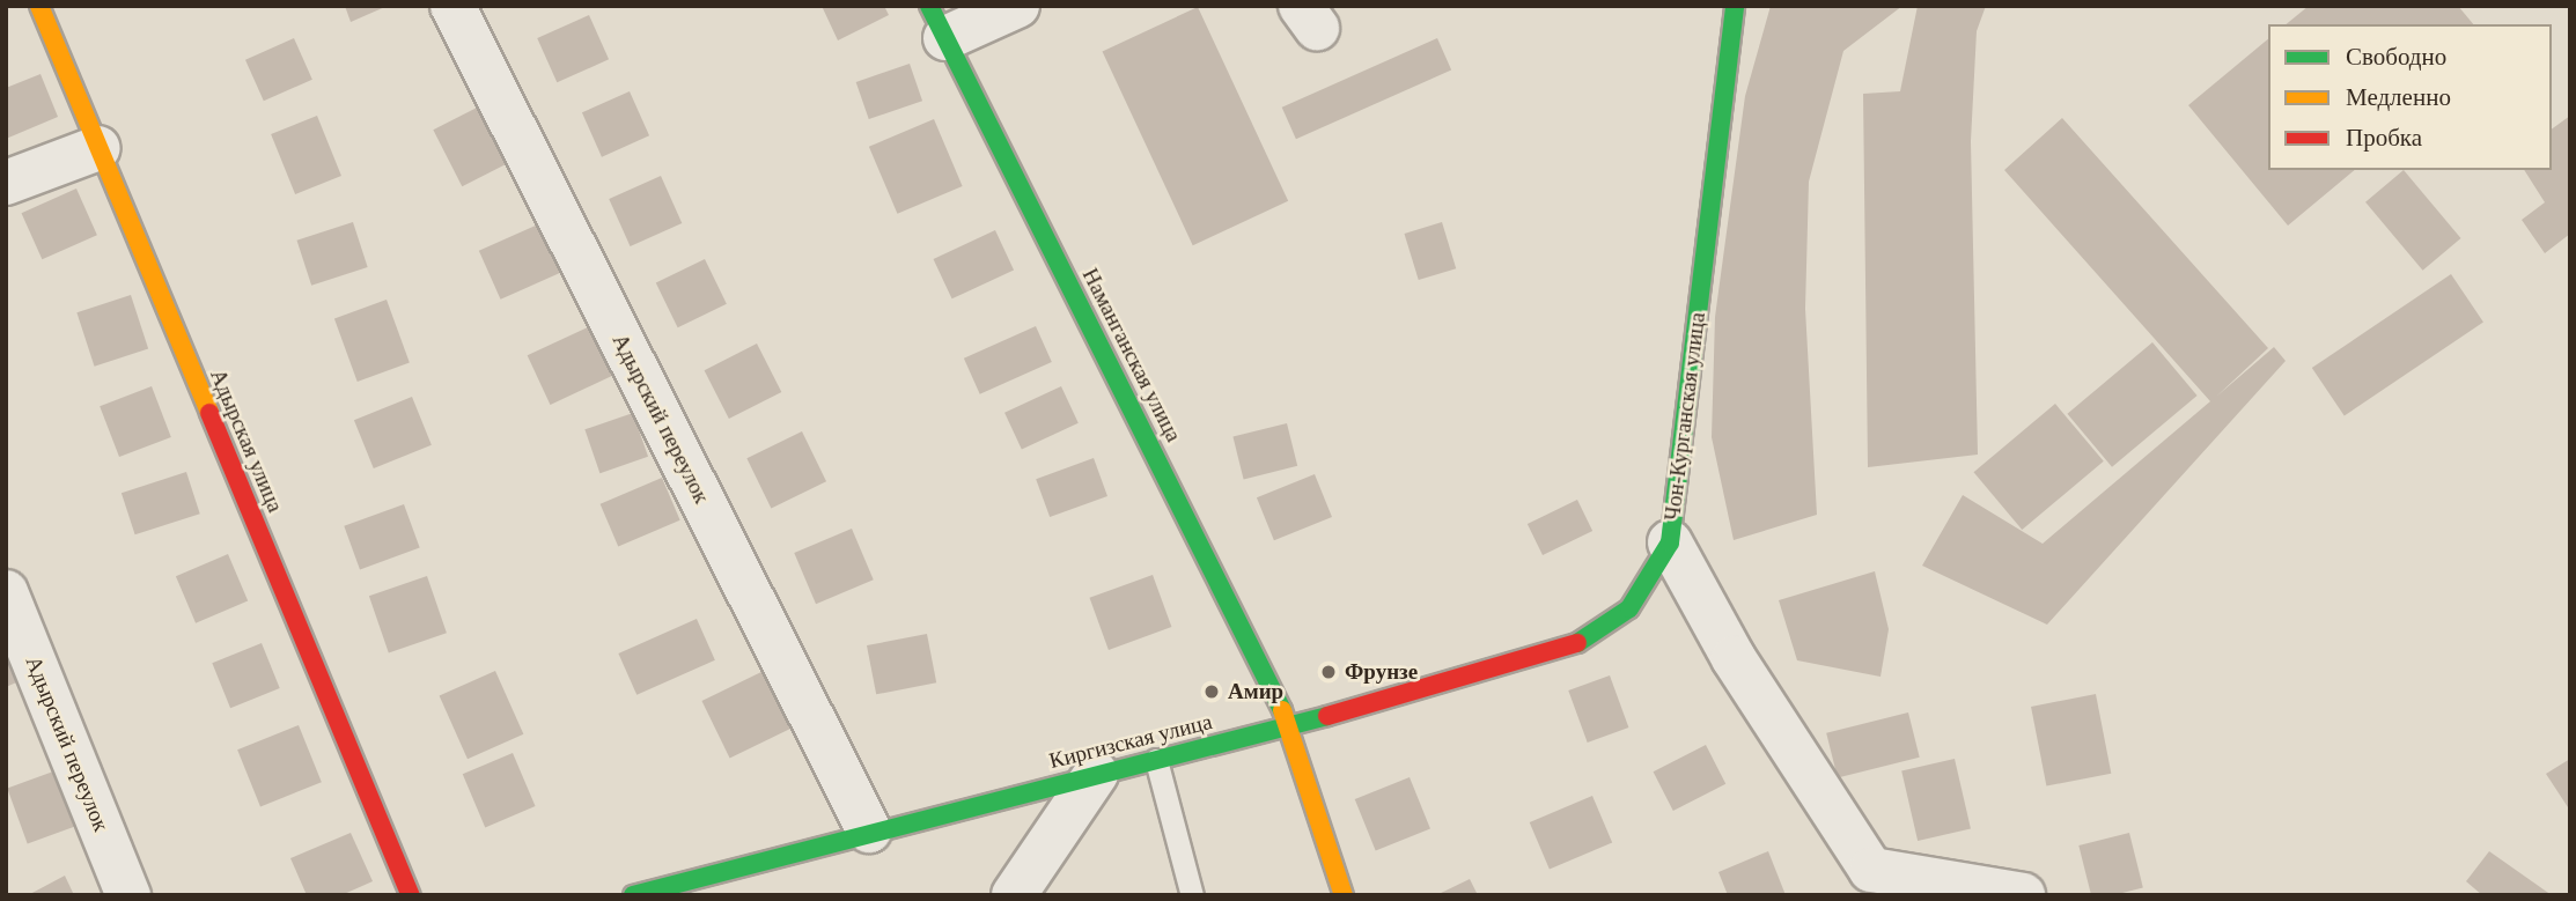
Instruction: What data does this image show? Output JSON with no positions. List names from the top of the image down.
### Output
{
  "streets": {
    "street": [
      "Наманганская улица",
      "Чон-Курганская улица",
      "Адырский переулок",
      "Адырская улица",
      "Киргизская улица"
    ]
  },
  "crossings": [
    ["Наманганская улица", "Киргизская улица"],
    ["Чон-Курганская улица", "Киргизская улица"],
    ["Адырский переулок", "Киргизская улица"]
  ],
  "places": ["Фрунзе", "Амир"],
  "legend": ["Свободно", "Медленно", "Пробка"]
}
